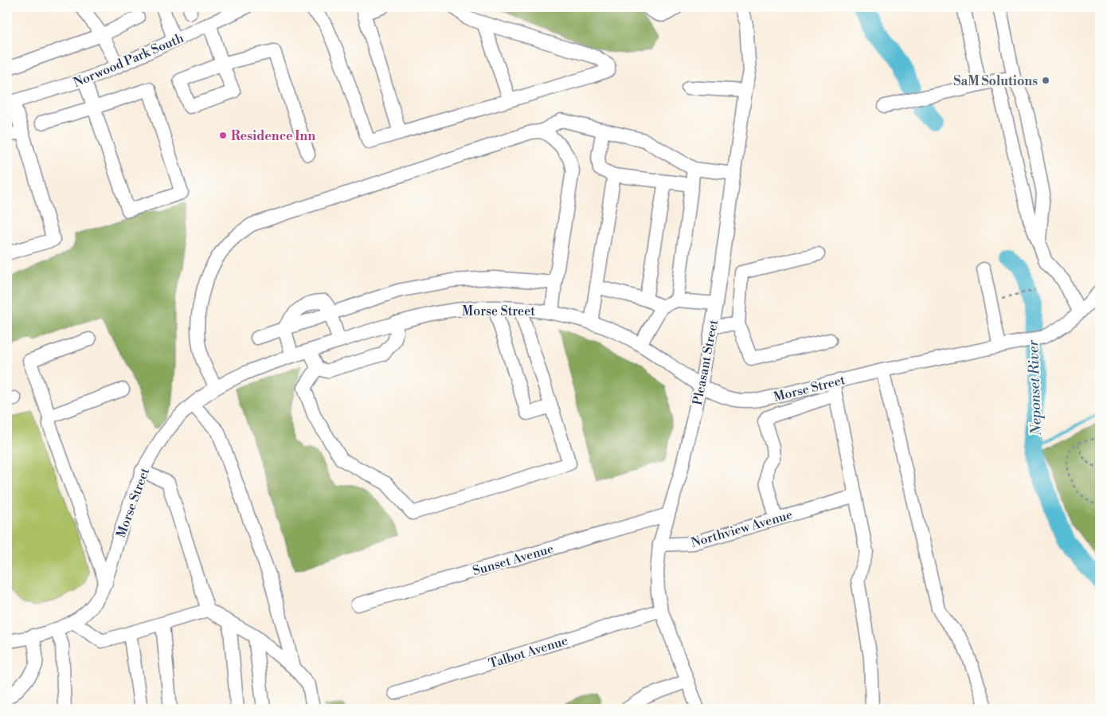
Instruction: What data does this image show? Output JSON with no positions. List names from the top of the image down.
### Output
{
  "streets": {
    "street": [
      "Norwood Park South",
      "Morse Street",
      "Pleasant Street",
      "Northview Avenue",
      "Sunset Avenue",
      "Talbot Avenue"
    ]
  },
  "crossings": [
    ["Morse Street", "Pleasant Street"],
    ["Pleasant Street", "Northview Avenue"],
    ["Pleasant Street", "Sunset Avenue"],
    ["Pleasant Street", "Talbot Avenue"]
  ],
  "water": ["Neponset River"],
  "places": ["SaM Solutions", "Residence Inn"]
}
